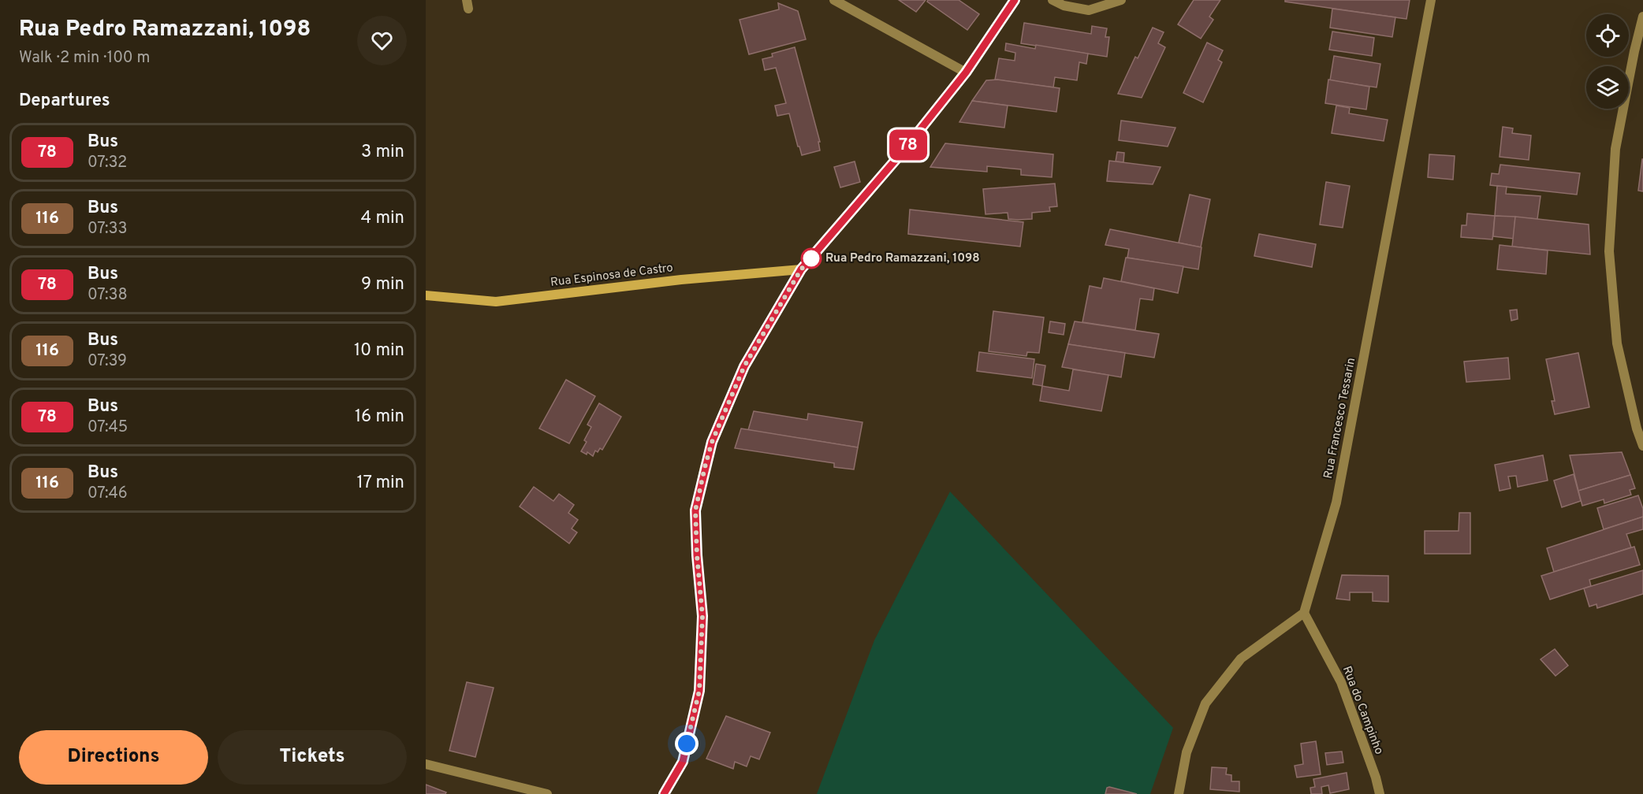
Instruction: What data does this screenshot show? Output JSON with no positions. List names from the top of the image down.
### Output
{
  "streets": {
    "street": ["Rua Espinosa de Castro", "Rua Francesco Tessarin", "Rua do Campinho"]
  },
  "crossings": [
    ["Rua Francesco Tessarin", "Rua do Campinho"]
  ],
  "places": ["Rua Pedro Ramazzani, 1098"],
  "lines": ["bus line 78"],
  "page": {
    "heading": [
      ["Rua Pedro Ramazzani, 1098", "Walk · 2 min · 100 m"],
      "Departures"
    ],
    "on_map": "78",
    "list": [
      {
        "mark": "78",
        "name": "Bus",
        "note": "07:32",
        "value": "3 min"
      },
      {
        "mark": "116",
        "name": "Bus",
        "note": "07:33",
        "value": "4 min"
      },
      {
        "mark": "78",
        "name": "Bus",
        "note": "07:38",
        "value": "9 min"
      },
      {
        "mark": "116",
        "name": "Bus",
        "note": "07:39",
        "value": "10 min"
      },
      {
        "mark": "78",
        "name": "Bus",
        "note": "07:45",
        "value": "16 min"
      },
      {
        "mark": "116",
        "name": "Bus",
        "note": "07:46",
        "value": "17 min"
      }
    ],
    "buttons": ["Directions", "Tickets"]
  }
}
